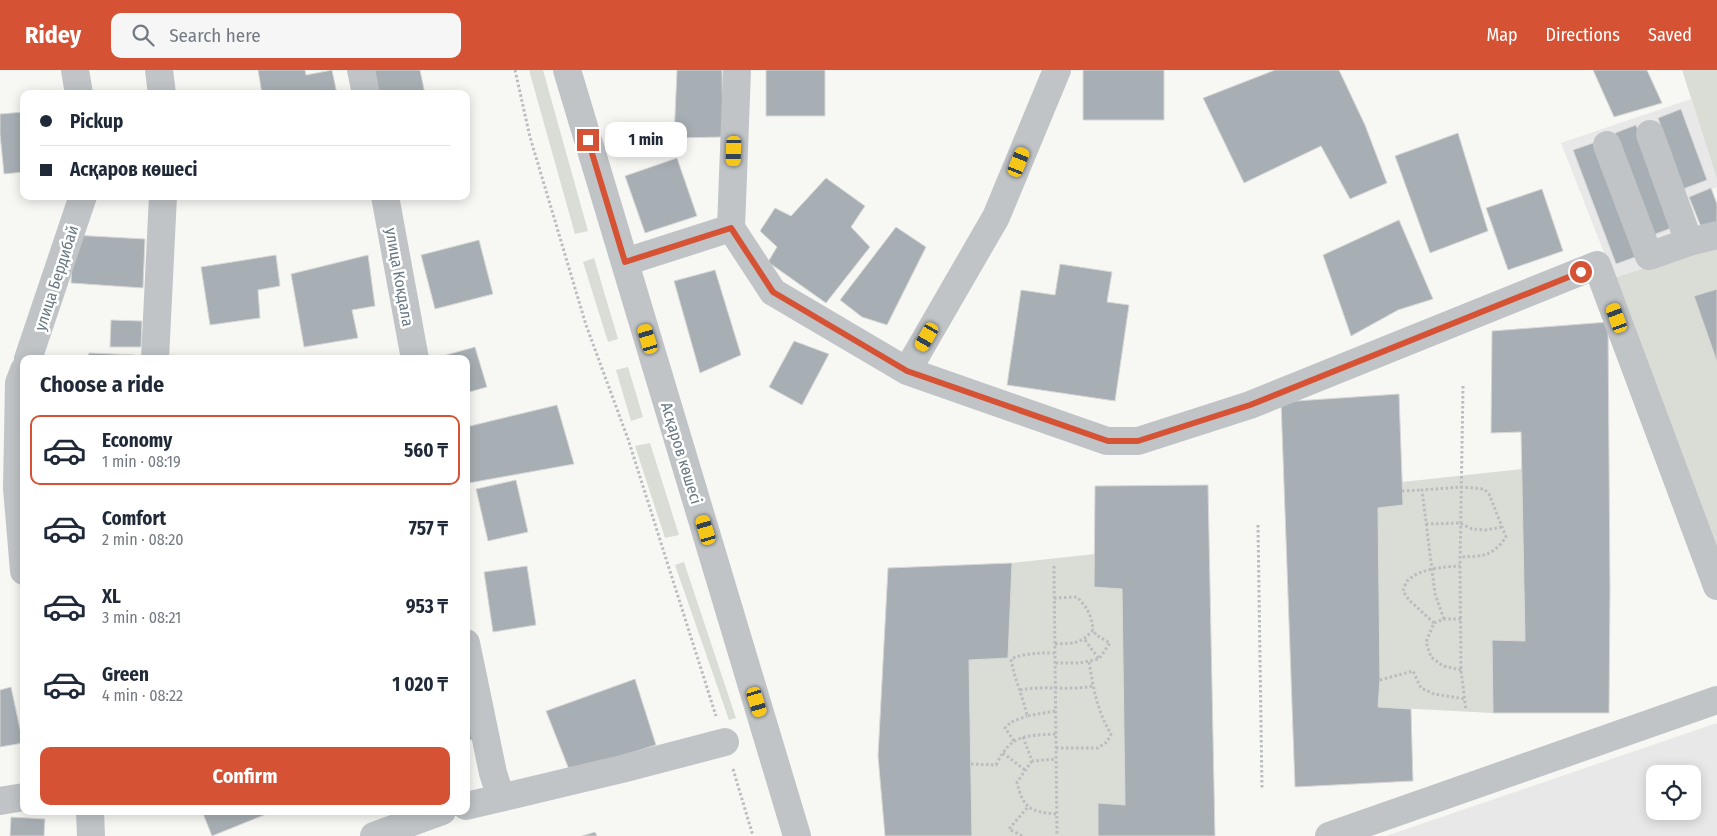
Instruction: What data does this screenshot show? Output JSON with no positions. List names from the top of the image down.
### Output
{
  "streets": {
    "street": ["улица Кокдала", "улица Бердибай", "Асқаров көшесі"]
  },
  "page": {
    "header": "Ridey",
    "search": "Search here",
    "nav": ["Map", "Directions", "Saved"],
    "banner": ["Pickup", "Асқаров көшесі"],
    "bubble": "1 min",
    "heading": "Choose a ride",
    "list": [
      {
        "name": "Economy",
        "note": "1 min · 08:19",
        "value": "560 ₸"
      },
      {
        "name": "Comfort",
        "note": "2 min · 08:20",
        "value": "757 ₸"
      },
      {
        "name": "XL",
        "note": "3 min · 08:21",
        "value": "953 ₸"
      },
      {
        "name": "Green",
        "note": "4 min · 08:22",
        "value": "1 020 ₸"
      }
    ],
    "buttons": "Confirm"
  }
}
